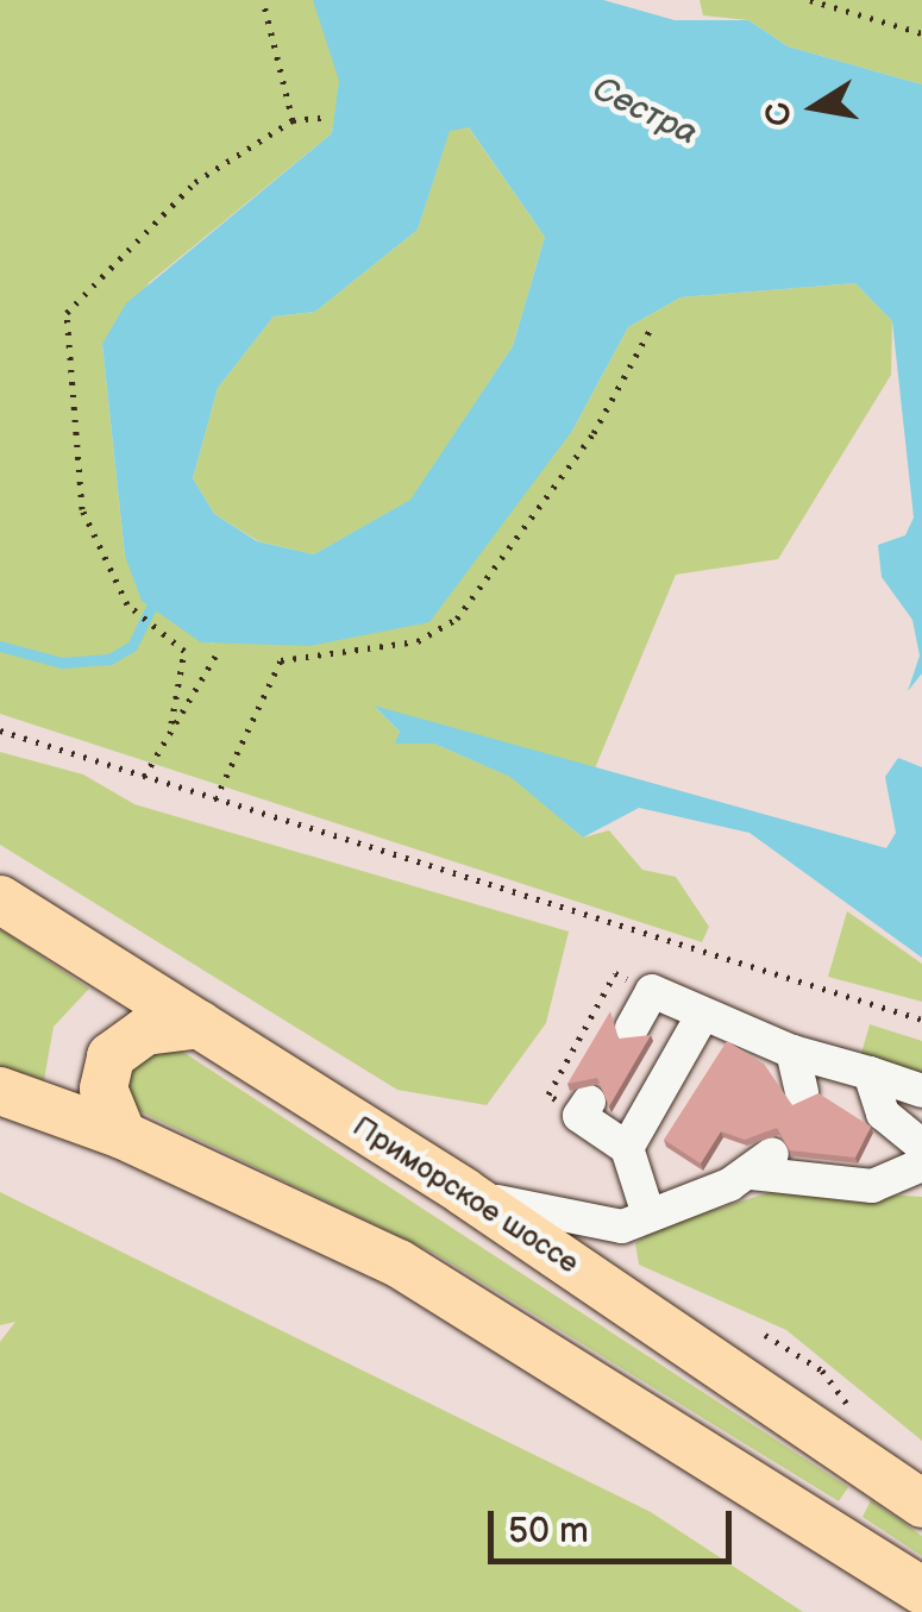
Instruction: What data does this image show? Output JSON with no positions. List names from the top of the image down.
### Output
{
  "streets": {
    "highway": ["Приморское шоссе"]
  },
  "water": ["Сестра"],
  "scale_bar": "50 m",
  "north": "left"
}
